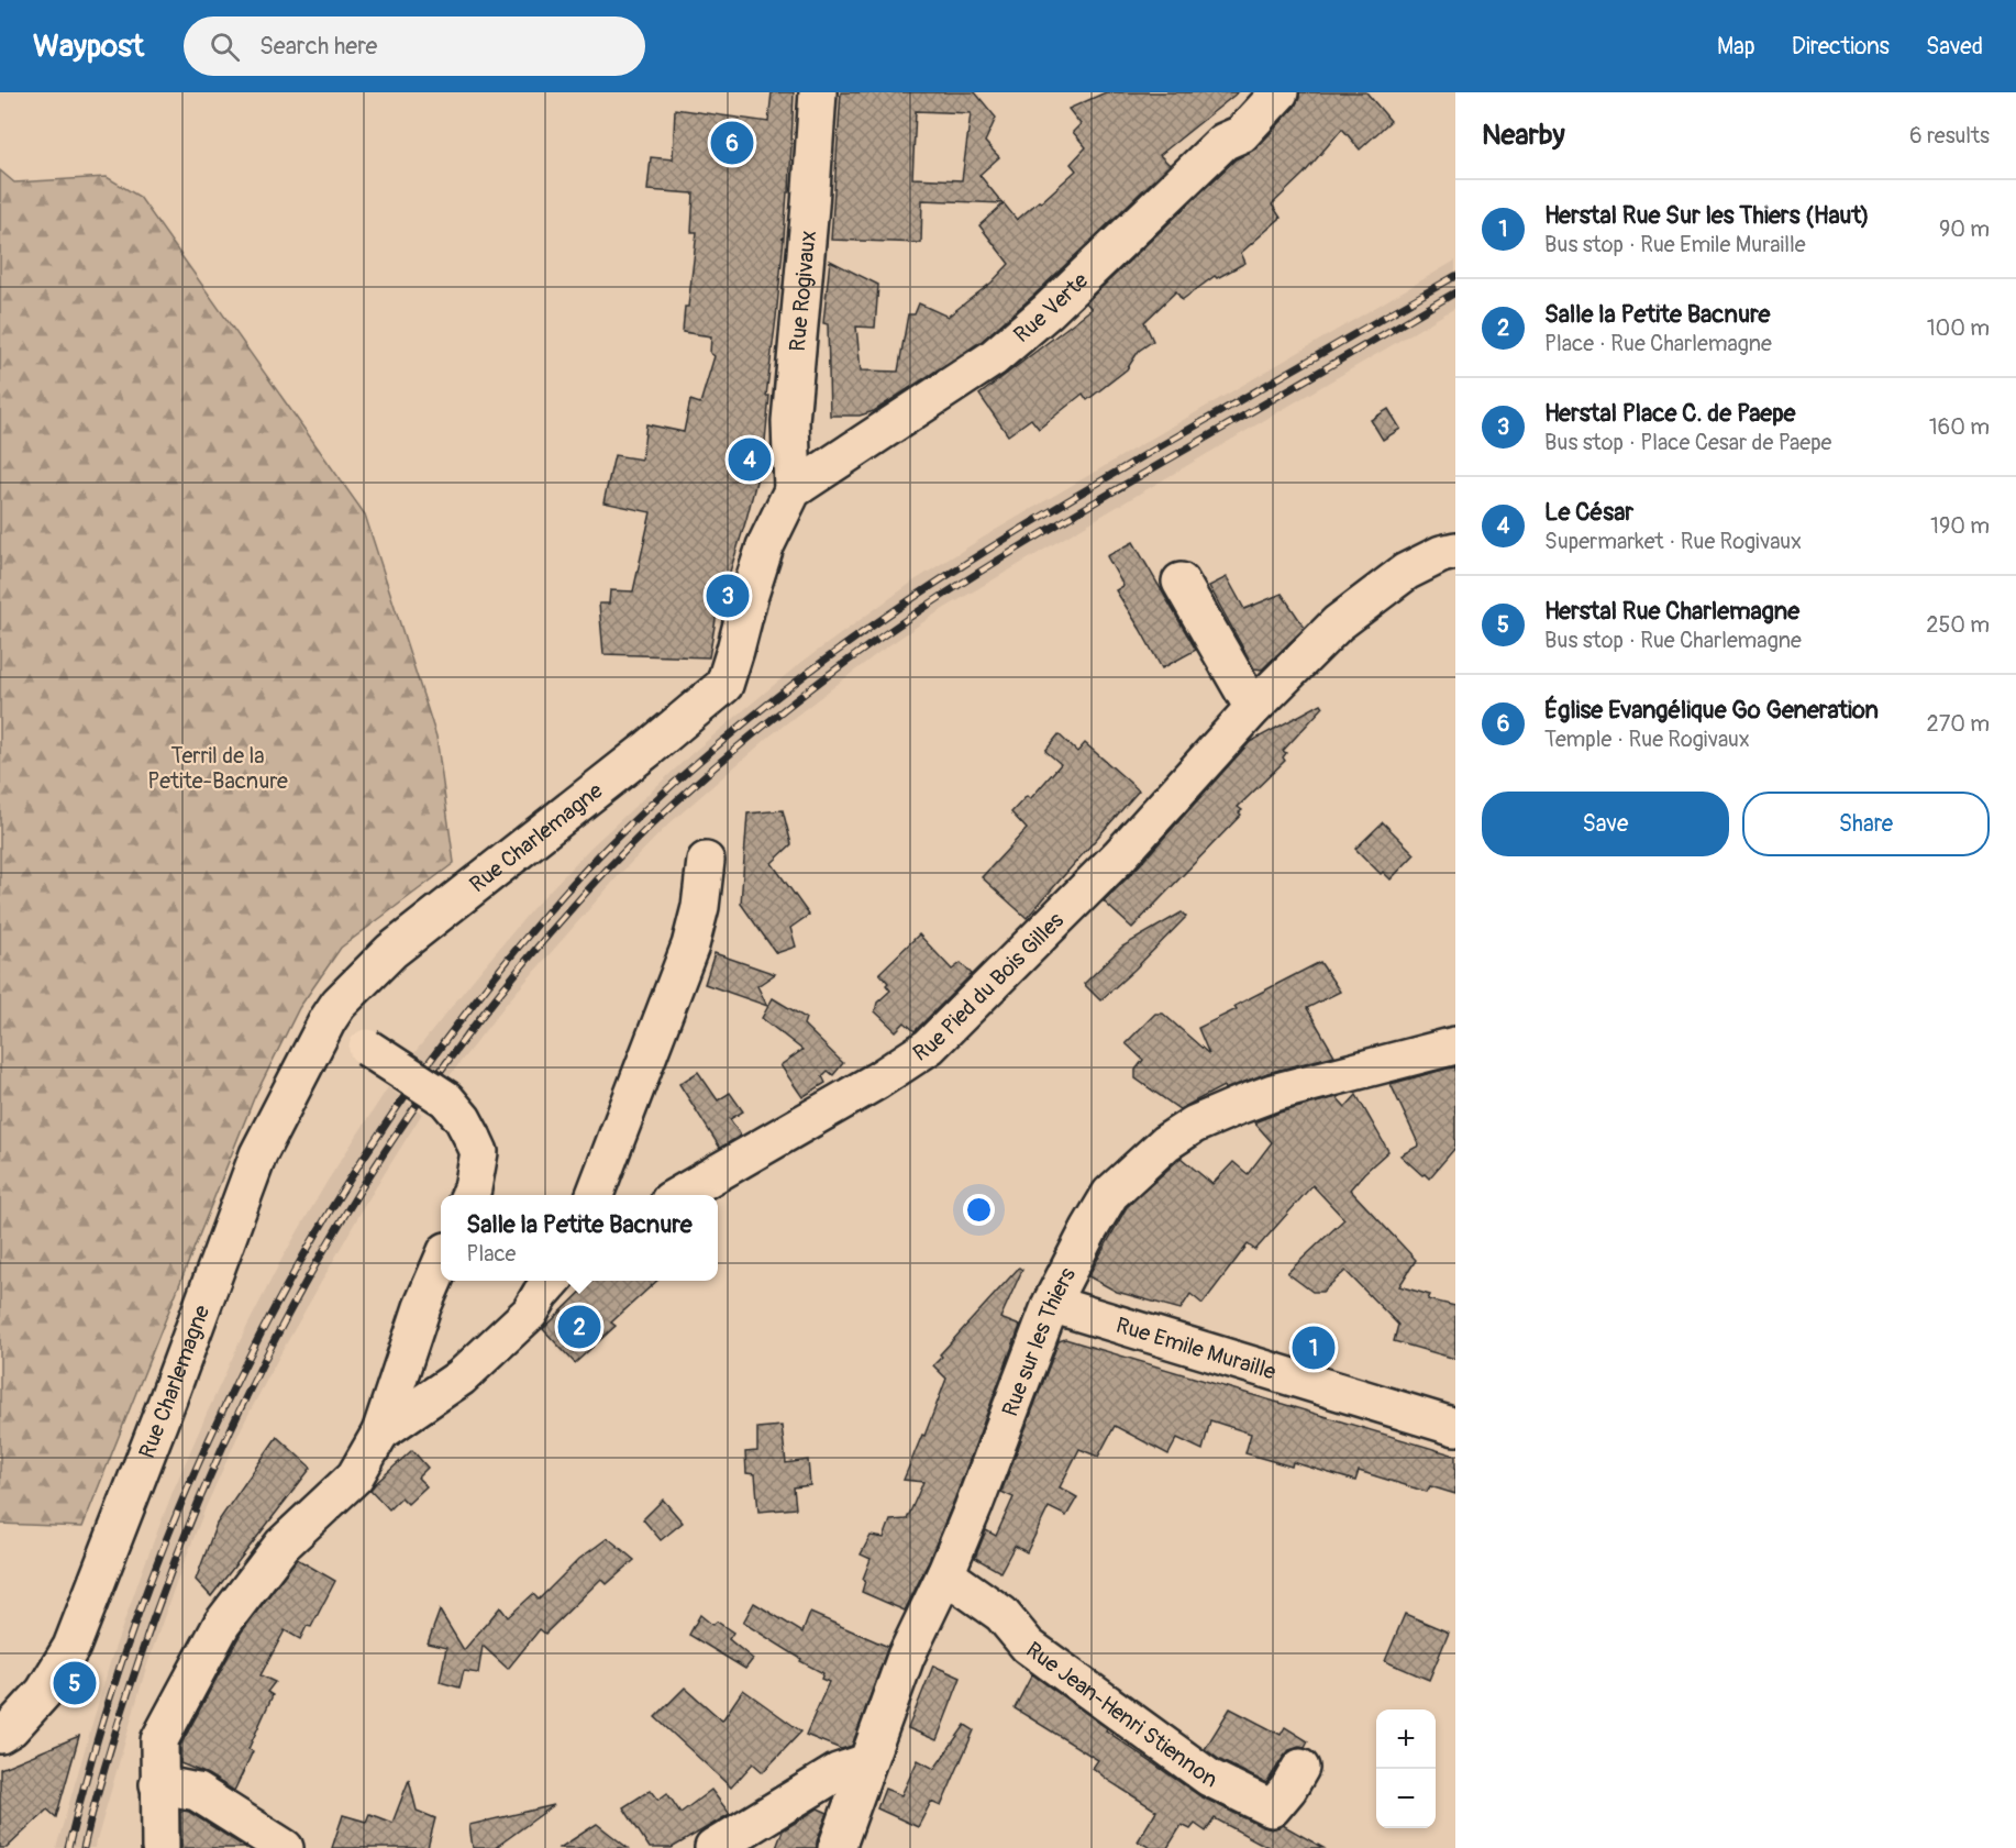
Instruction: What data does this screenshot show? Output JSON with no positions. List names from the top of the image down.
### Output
{
  "streets": {
    "street": [
      "Rue Rogivaux",
      "Rue Verte",
      "Rue Charlemagne",
      "Rue Pied du Bois Gilles",
      "Rue sur les Thiers",
      "Rue Emile Muraille",
      "Rue Jean-Henri Stiennon"
    ]
  },
  "crossings": [
    ["Rue Rogivaux", "Rue Verte"],
    ["Rue Rogivaux", "Rue Charlemagne"],
    ["Rue Verte", "Rue Charlemagne"],
    ["Rue sur les Thiers", "Rue Emile Muraille"],
    ["Rue sur les Thiers", "Rue Jean-Henri Stiennon"]
  ],
  "parks": ["Terril de la Petite-Bacnure"],
  "page": {
    "header": "Waypost",
    "search": "Search here",
    "nav": ["Map", "Directions", "Saved"],
    "heading": ["Nearby", "6 results"],
    "pins": [
      "6",
      "4",
      "3",
      "2",
      "1",
      "5"
    ],
    "list": [
      {
        "mark": "1",
        "name": "Herstal Rue Sur les Thiers (Haut)",
        "note": "Bus stop · Rue Emile Muraille",
        "value": "90 m"
      },
      {
        "mark": "2",
        "name": "Salle la Petite Bacnure",
        "note": "Place · Rue Charlemagne",
        "value": "100 m"
      },
      {
        "mark": "3",
        "name": "Herstal Place C. de Paepe",
        "note": "Bus stop · Place Cesar de Paepe",
        "value": "160 m"
      },
      {
        "mark": "4",
        "name": "Le César",
        "note": "Supermarket · Rue Rogivaux",
        "value": "190 m"
      },
      {
        "mark": "5",
        "name": "Herstal Rue Charlemagne",
        "note": "Bus stop · Rue Charlemagne",
        "value": "250 m"
      },
      {
        "mark": "6",
        "name": "Église Evangélique Go Generation",
        "note": "Temple · Rue Rogivaux",
        "value": "270 m"
      }
    ],
    "buttons": ["Save", "Share"],
    "popup": ["Salle la Petite Bacnure", "Place"],
    "map_buttons": ["+", "−"]
  }
}
